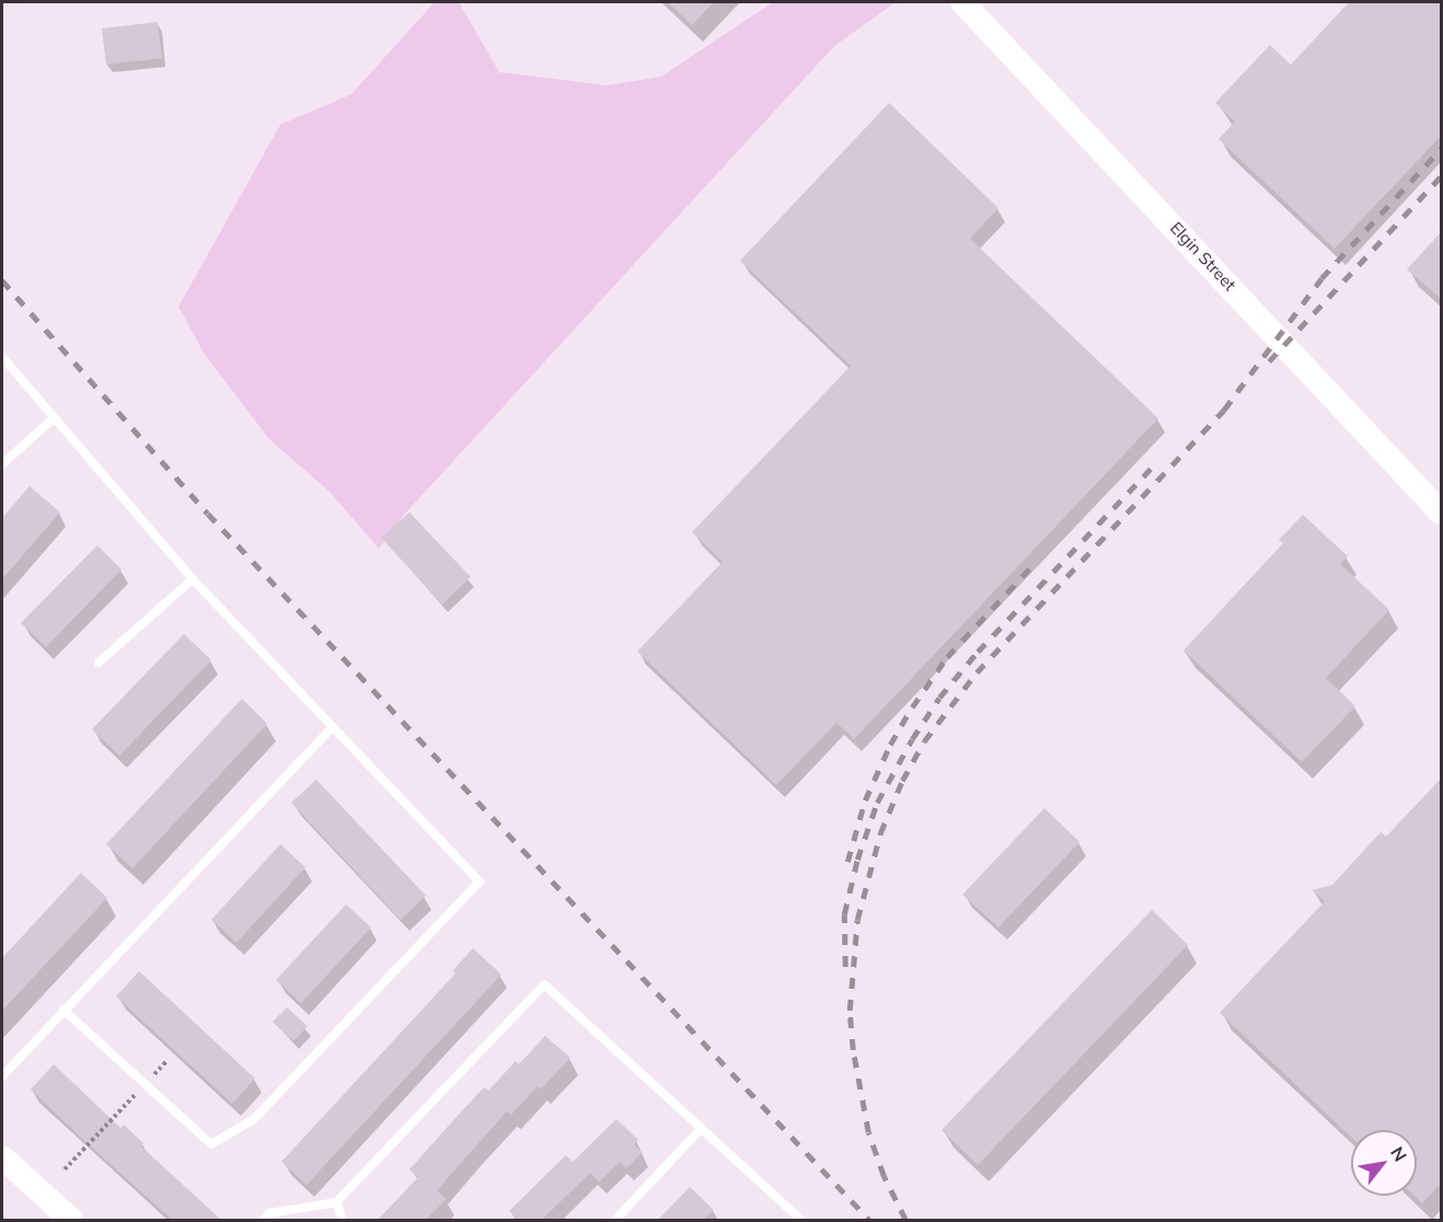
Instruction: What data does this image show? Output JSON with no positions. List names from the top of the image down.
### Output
{
  "streets": {
    "main road": ["Elgin Street"]
  },
  "north": "top right"
}
